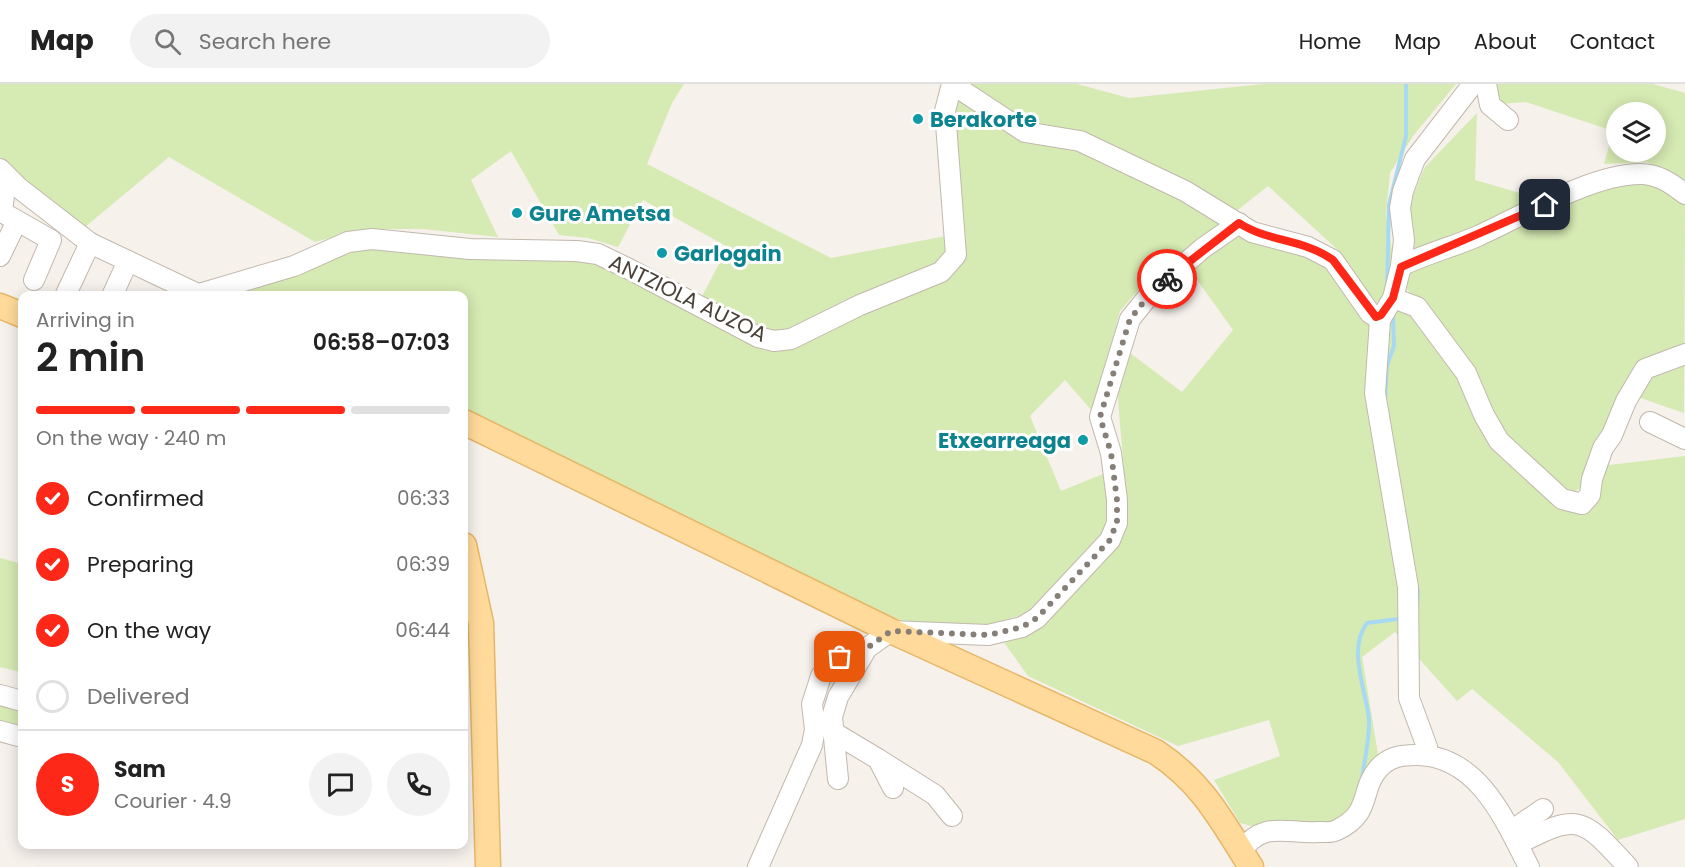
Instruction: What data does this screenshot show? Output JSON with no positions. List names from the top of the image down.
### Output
{
  "streets": {
    "street": ["ANTZIOLA AUZOA"]
  },
  "places": [
    "Berakorte",
    "Gure Ametsa",
    "Garlogain",
    "Etxearreaga"
  ],
  "page": {
    "header": "Map",
    "search": "Search here",
    "nav": [
      "Home",
      "Map",
      "About",
      "Contact"
    ],
    "heading": ["2 min", "Arriving in", "06:58–07:03"],
    "panel": ["Sam", "Courier · 4.9"],
    "bar": "On the way · 240 m",
    "list": [
      ["Confirmed", "06:33"],
      ["Preparing", "06:39"],
      ["On the way", "06:44"],
      "Delivered"
    ],
    "round": "S"
  }
}
